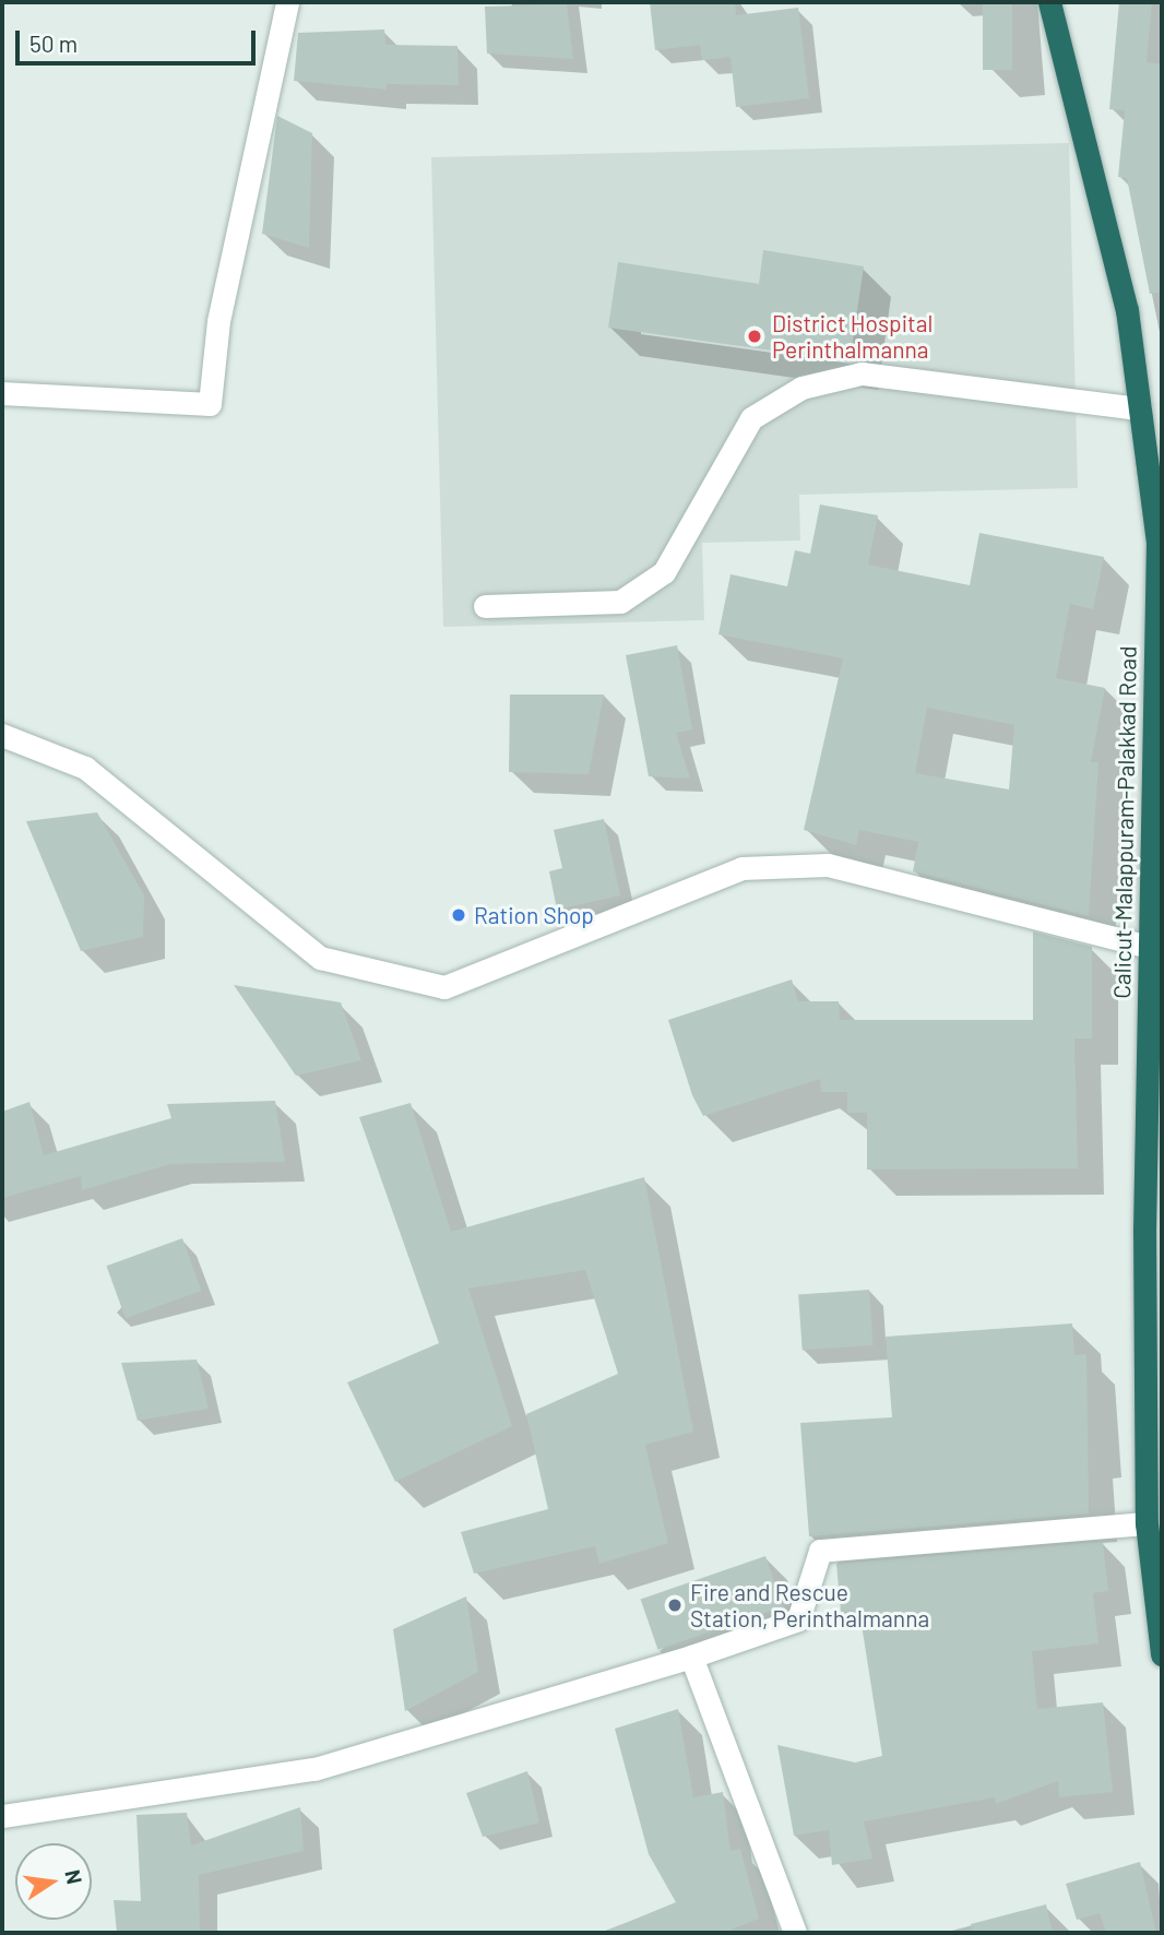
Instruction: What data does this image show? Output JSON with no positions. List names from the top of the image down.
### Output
{
  "streets": {
    "highway": ["Calicut-Malappuram-Palakkad Road"]
  },
  "places": ["District Hospital Perinthalmanna", "Ration Shop", "Fire and Rescue Station, Perinthalmanna"],
  "scale_bar": "50 m",
  "north": "right"
}
